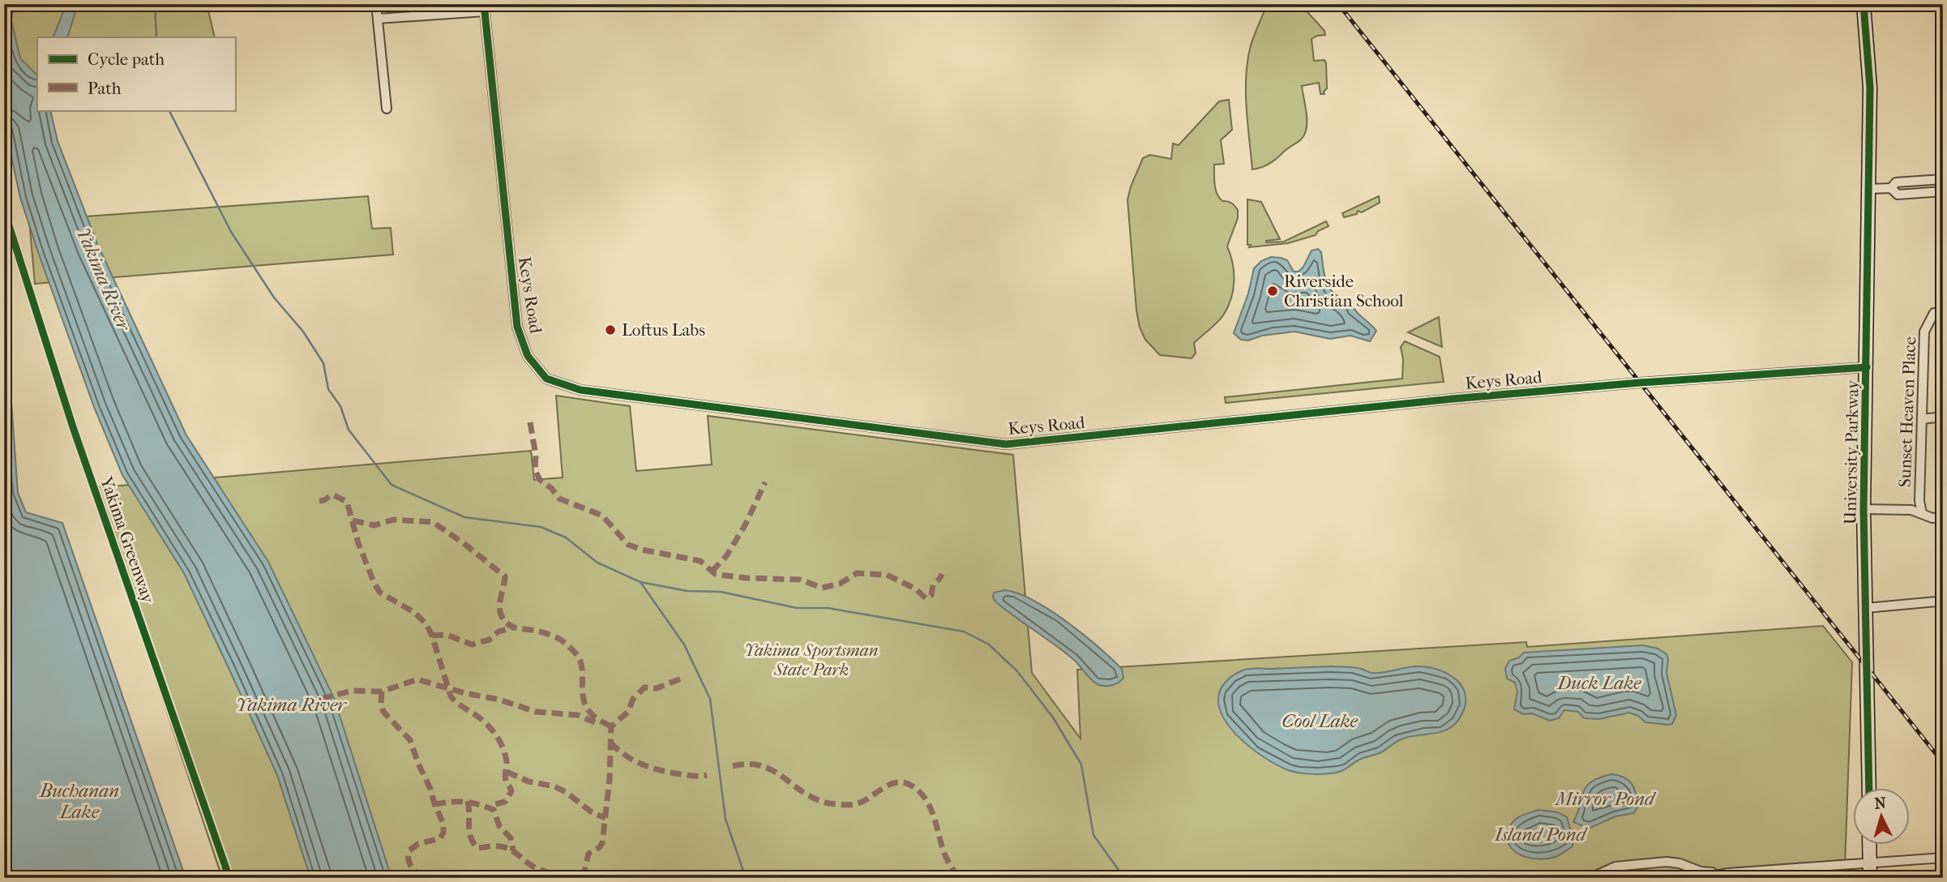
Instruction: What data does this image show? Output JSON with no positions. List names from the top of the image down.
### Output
{
  "streets": {
    "main road": ["University Parkway"],
    "street": ["Keys Road", "Sunset Heaven Place"],
    "cycle path": ["Yakima Greenway"]
  },
  "crossings": [
    ["Keys Road", "University Parkway"]
  ],
  "water": [
    "Yakima River",
    "Duck Lake",
    "Cool Lake",
    "Buchanan Lake",
    "Mirror Pond",
    "Island Pond"
  ],
  "parks": ["Yakima Sportsman State Park"],
  "places": ["Riverside Christian School", "Loftus Labs"],
  "legend": ["Cycle path", "Path"],
  "north": "top"
}
